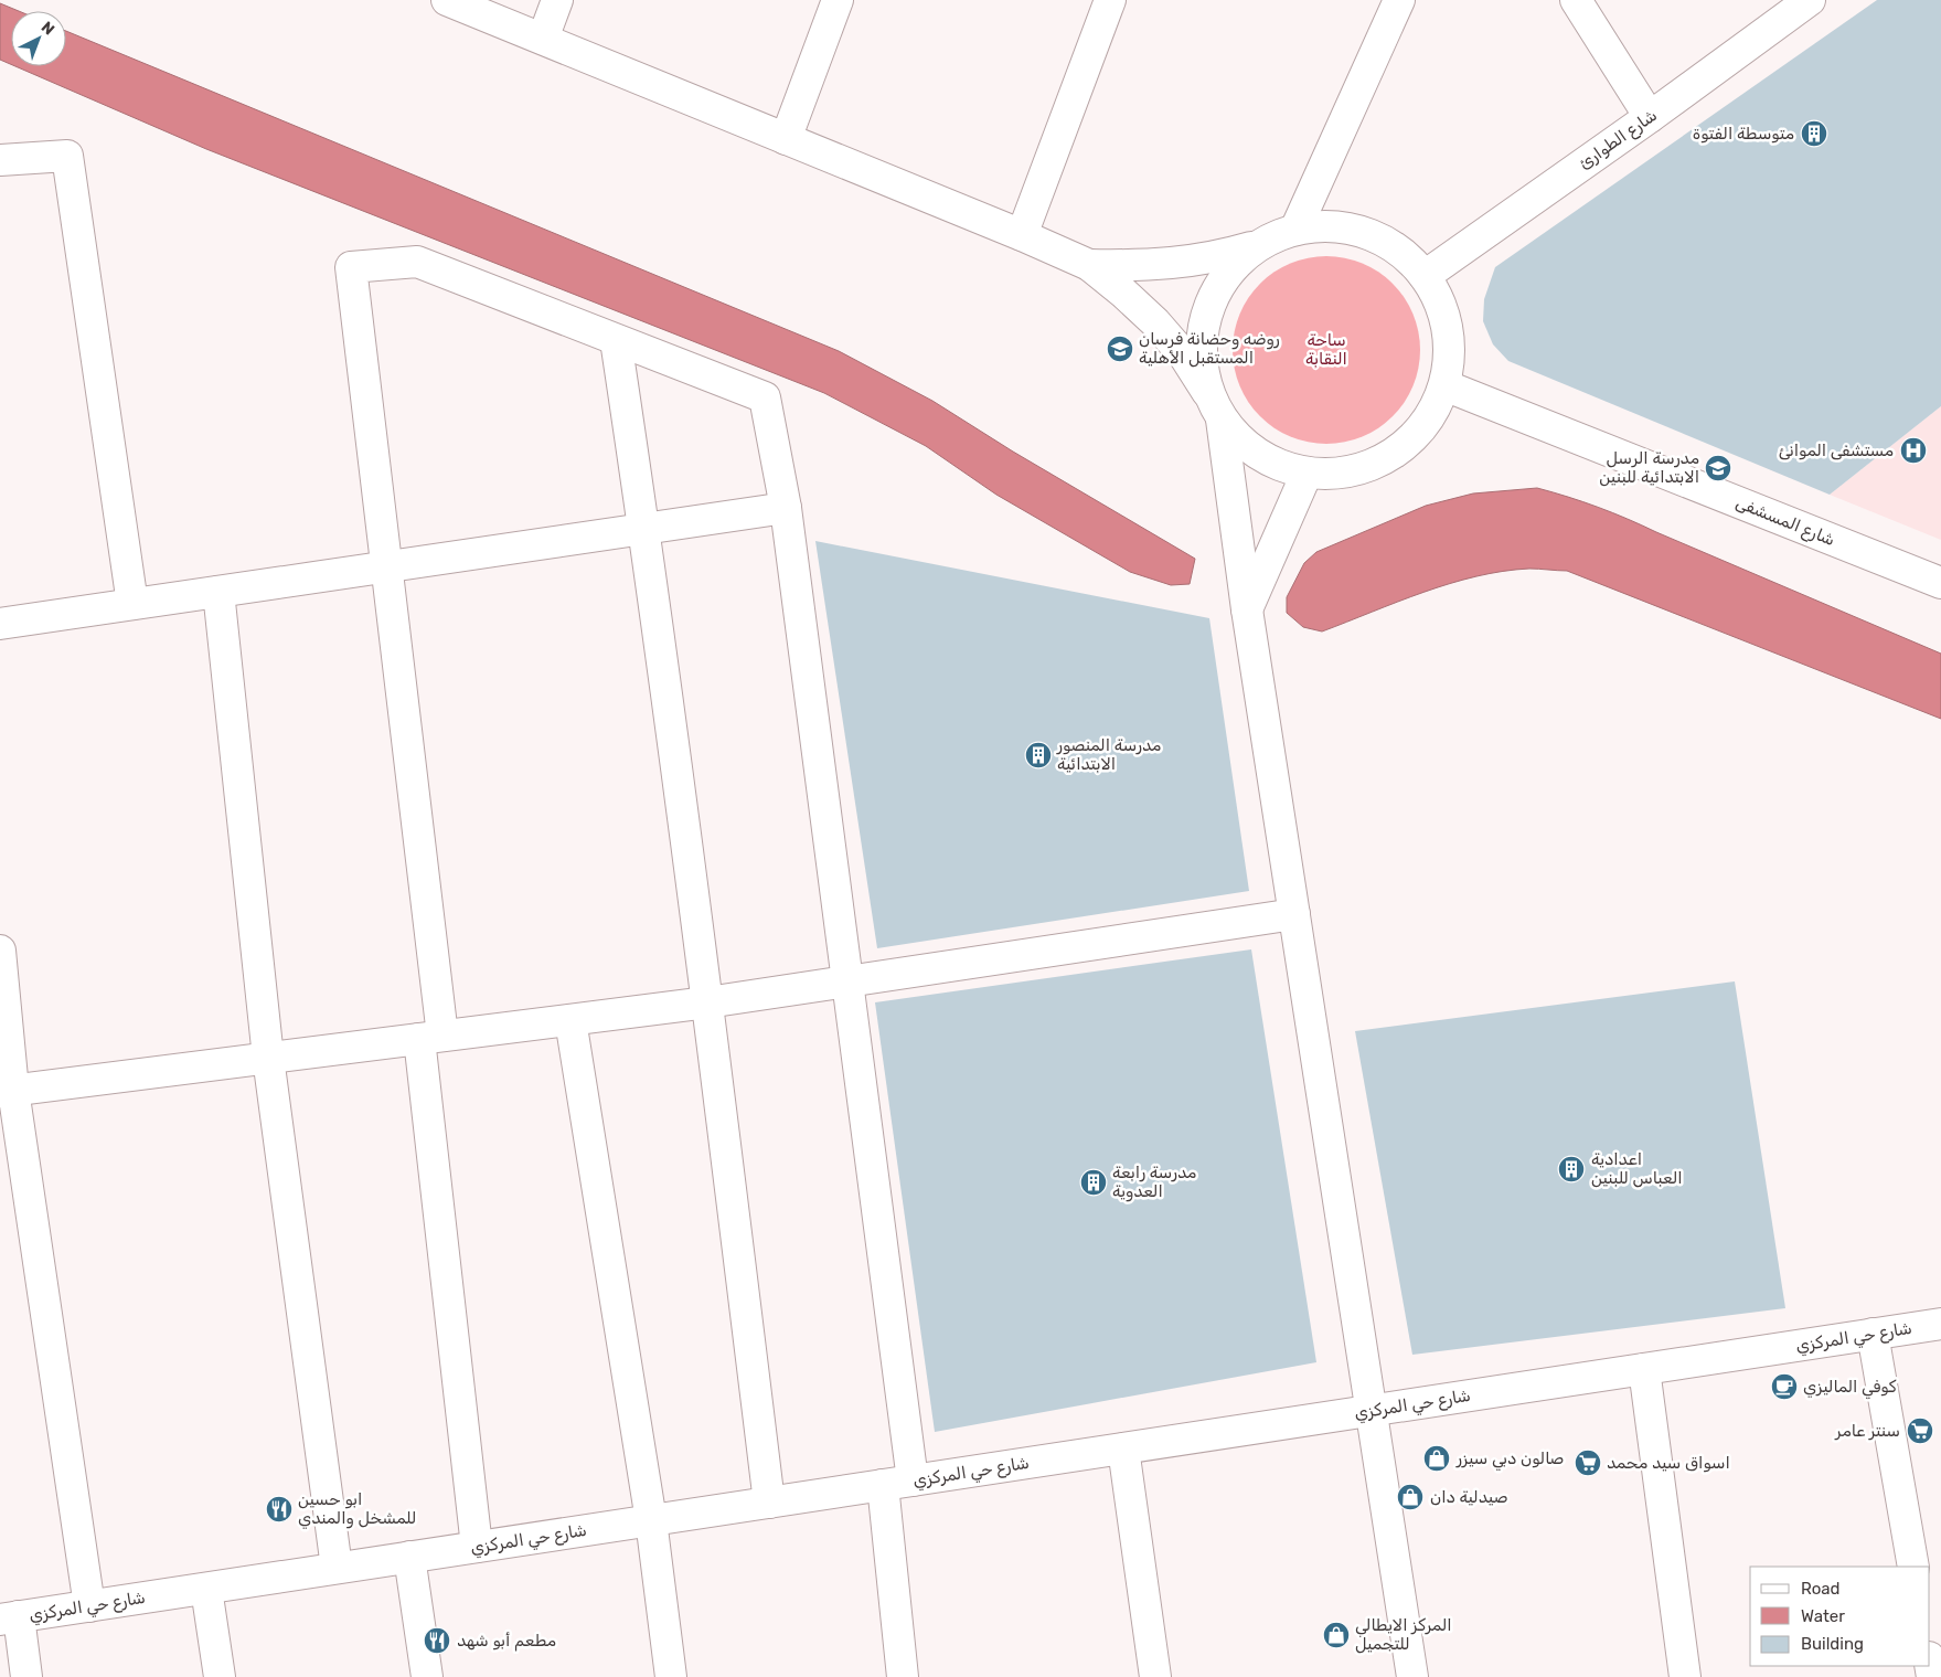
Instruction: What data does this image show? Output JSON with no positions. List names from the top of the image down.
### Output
{
  "streets": {
    "street": ["شارع الطوارئ", "شارع المسشفى", "شارع حي المركزي"]
  },
  "parks": ["ساحة النقابة"],
  "places": {
    "building": [
      "متوسطة الفتوة",
      "مدرسة المنصور الابتدائية",
      "اعدادية العباس للبنين",
      "مدرسة رابعة العدوية"
    ],
    "school or university": ["روضه وحضانة فرسان المستقبل الأهلية", "مدرسة الرسل الابتدائية للبنين"],
    "hospital": ["مستشفى الموانئ"],
    "cafe": ["كوفي الماليزي"],
    "supermarket": ["سنتر عامر", "اسواق سيد محمد"],
    "shop": ["صالون دبي سيزر", "صيدلية دان", "المركز الايطالي للتجميل"],
    "restaurant": ["ابو حسين للمشخل والمندي", "مطعم أبو شهد"]
  },
  "legend": ["Road", "Water", "Building"],
  "north": "top right"
}
